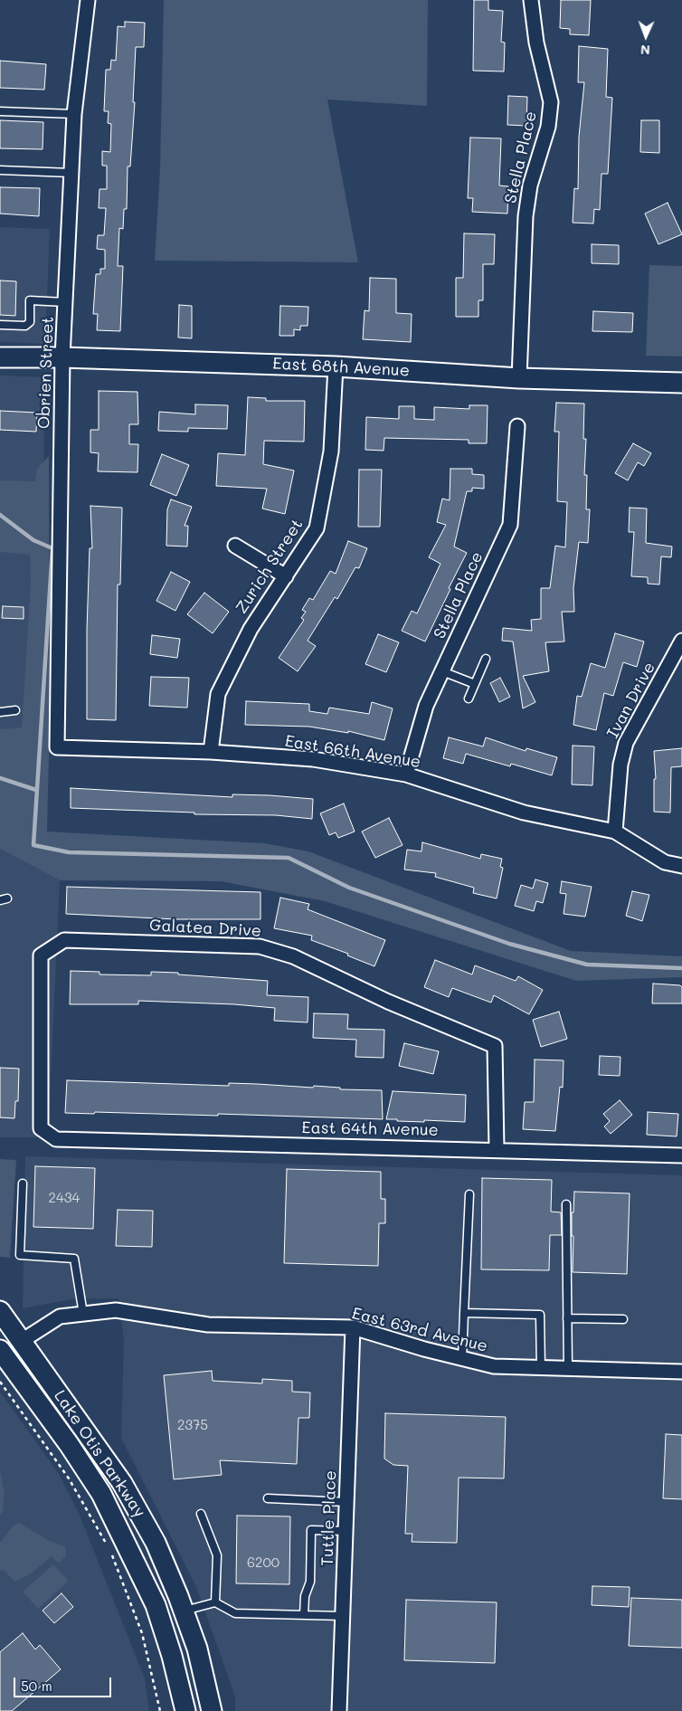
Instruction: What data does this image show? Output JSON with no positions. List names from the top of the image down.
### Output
{
  "streets": {
    "main road": ["East 68th Avenue", "Lake Otis Parkway"],
    "street": [
      "Stella Place",
      "Obrien Street",
      "Zurich Street",
      "Ivan Drive",
      "East 66th Avenue",
      "Galatea Drive",
      "East 64th Avenue",
      "East 63rd Avenue",
      "Tuttle Place"
    ]
  },
  "crossings": [
    ["Stella Place", "East 68th Avenue"],
    ["Stella Place", "East 66th Avenue"],
    ["East 68th Avenue", "Obrien Street"],
    ["East 68th Avenue", "Zurich Street"],
    ["Obrien Street", "East 66th Avenue"],
    ["Zurich Street", "East 66th Avenue"],
    ["Ivan Drive", "East 66th Avenue"],
    ["Galatea Drive", "East 64th Avenue"],
    ["East 63rd Avenue", "Lake Otis Parkway"],
    ["East 63rd Avenue", "Tuttle Place"]
  ],
  "house_numbers": ["2434", "2375", "6200"],
  "scale_bar": "50 m",
  "north": "bottom"
}
